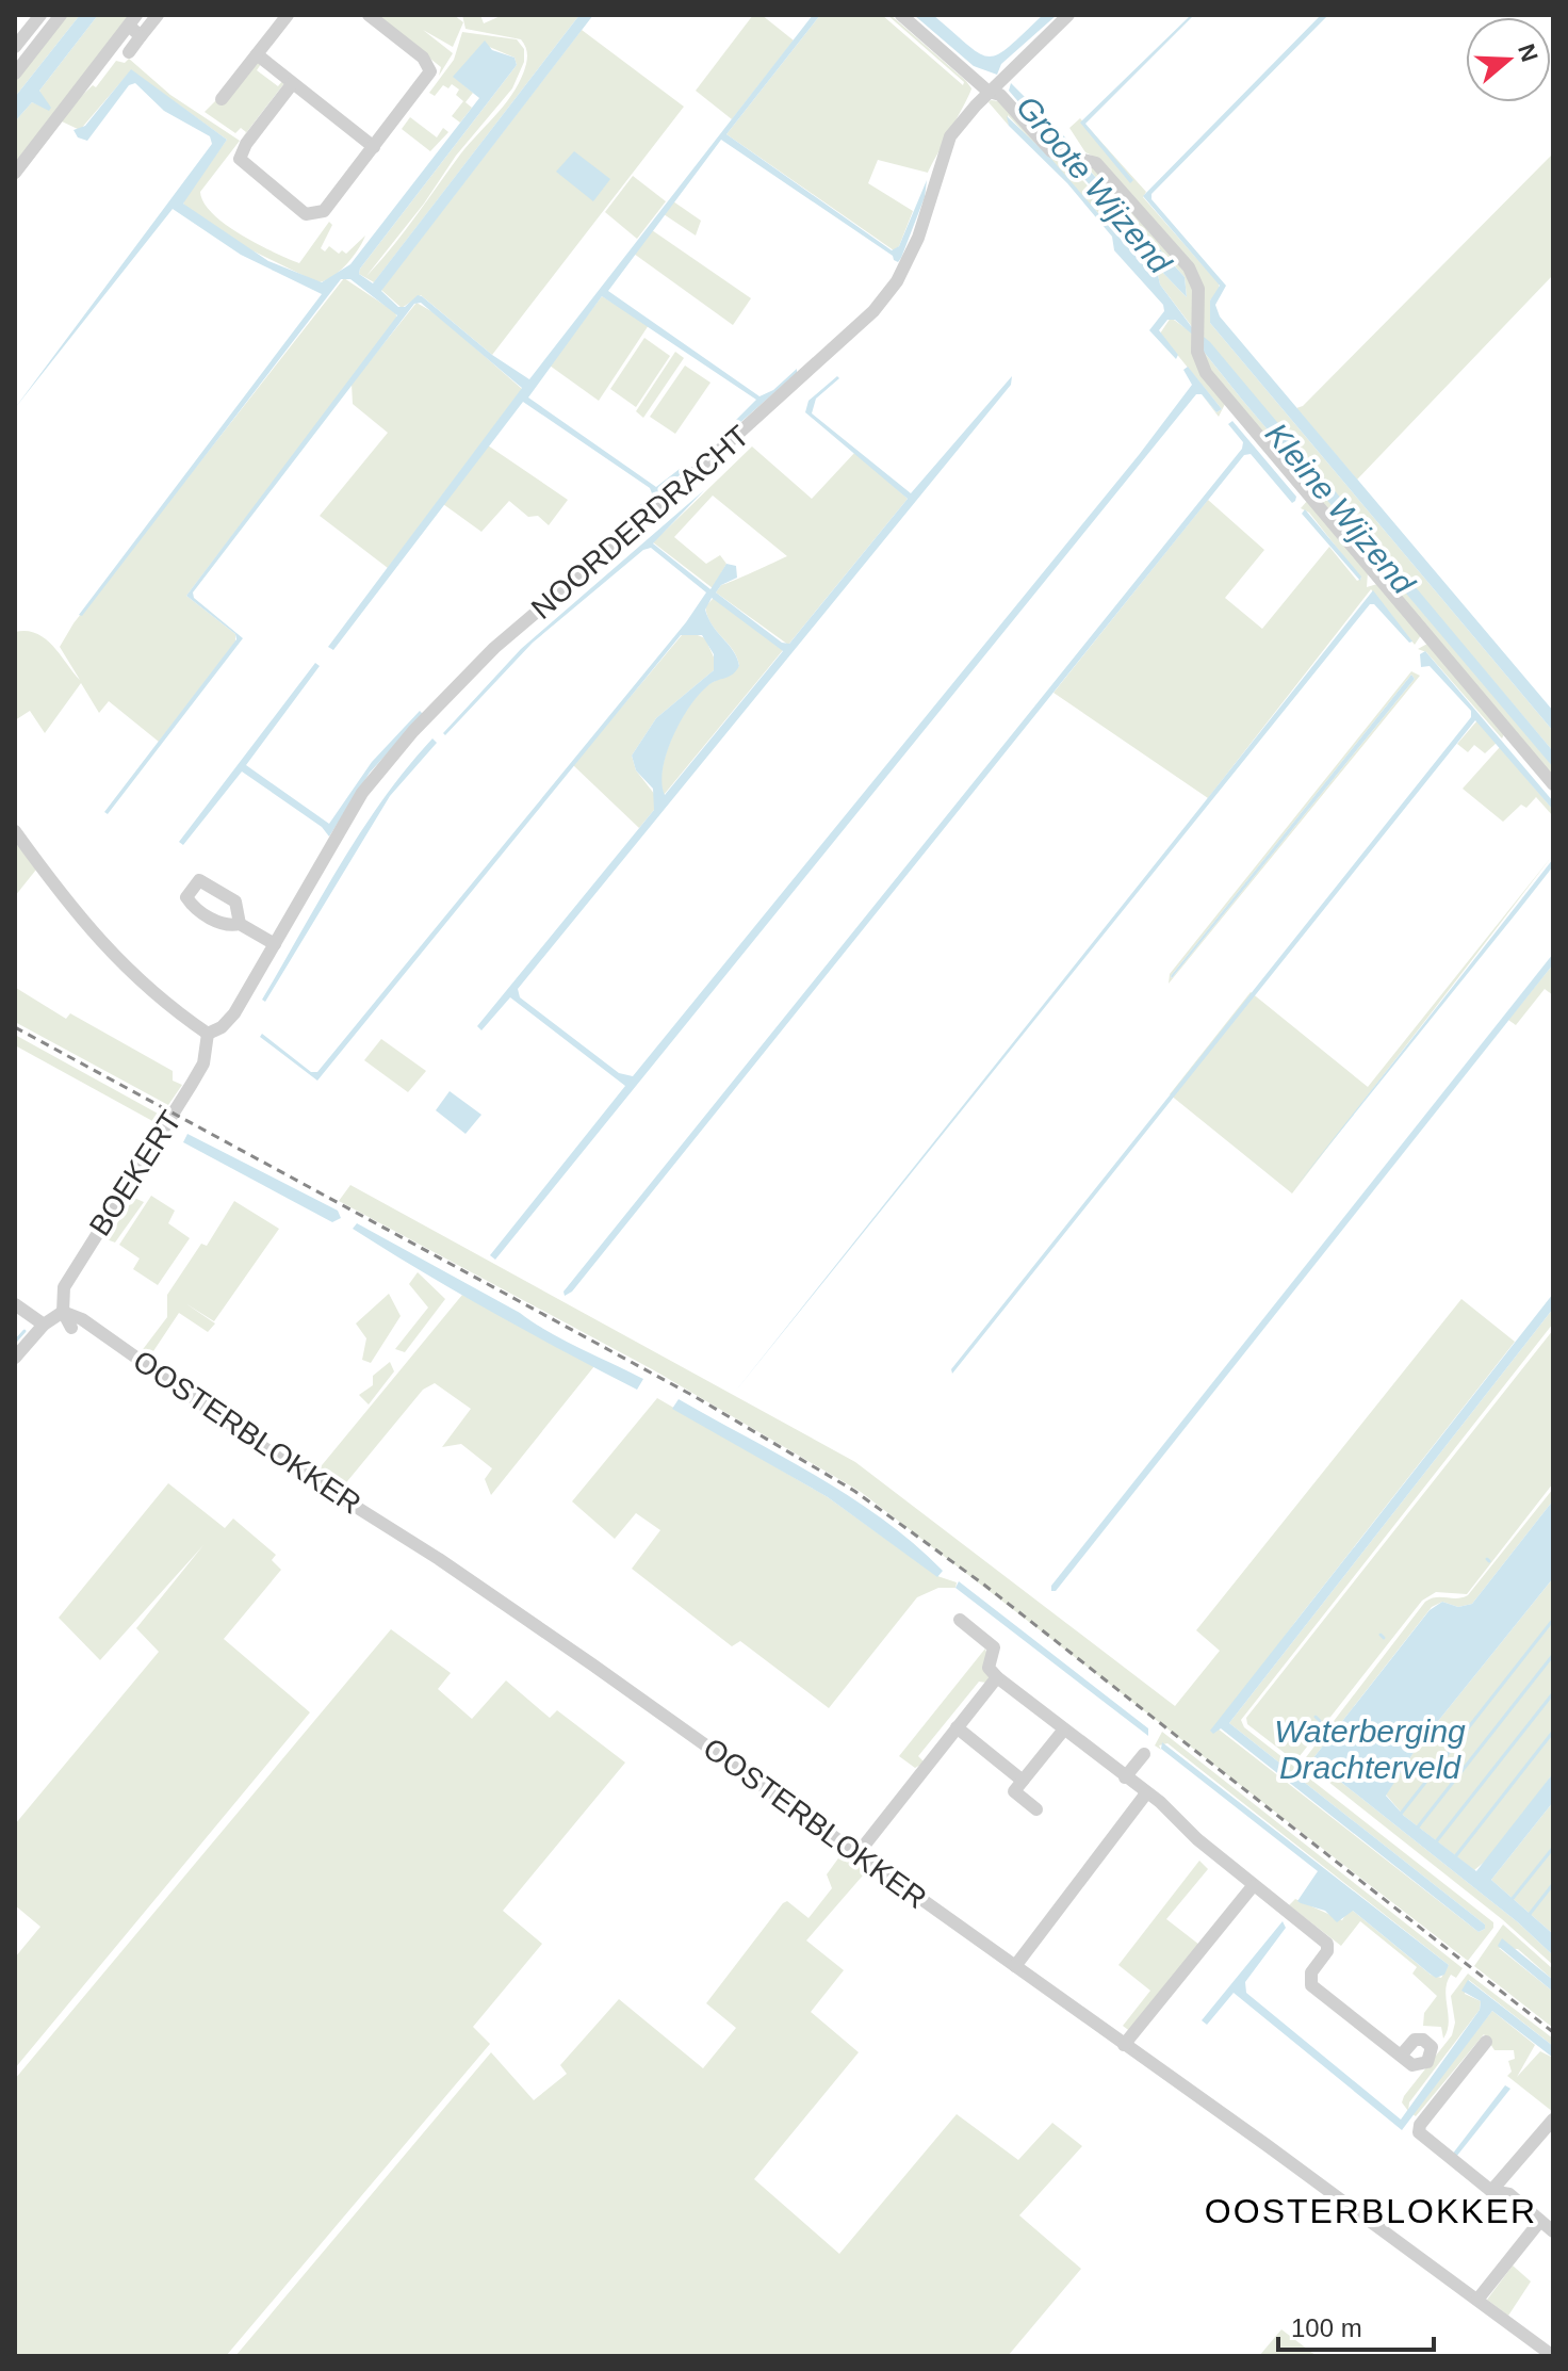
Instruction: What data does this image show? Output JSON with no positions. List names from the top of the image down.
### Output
{
  "streets": {
    "street": ["NOORDERDRACHT", "BOEKERT", "OOSTERBLOKKER"]
  },
  "crossings": [
    ["NOORDERDRACHT", "BOEKERT"],
    ["BOEKERT", "OOSTERBLOKKER"]
  ],
  "districts": ["OOSTERBLOKKER"],
  "water": ["Groote Wijzend", "Kleine Wijzend", "Waterberging Drachterveld"],
  "scale_bar": "100 m",
  "north": "right"
}
